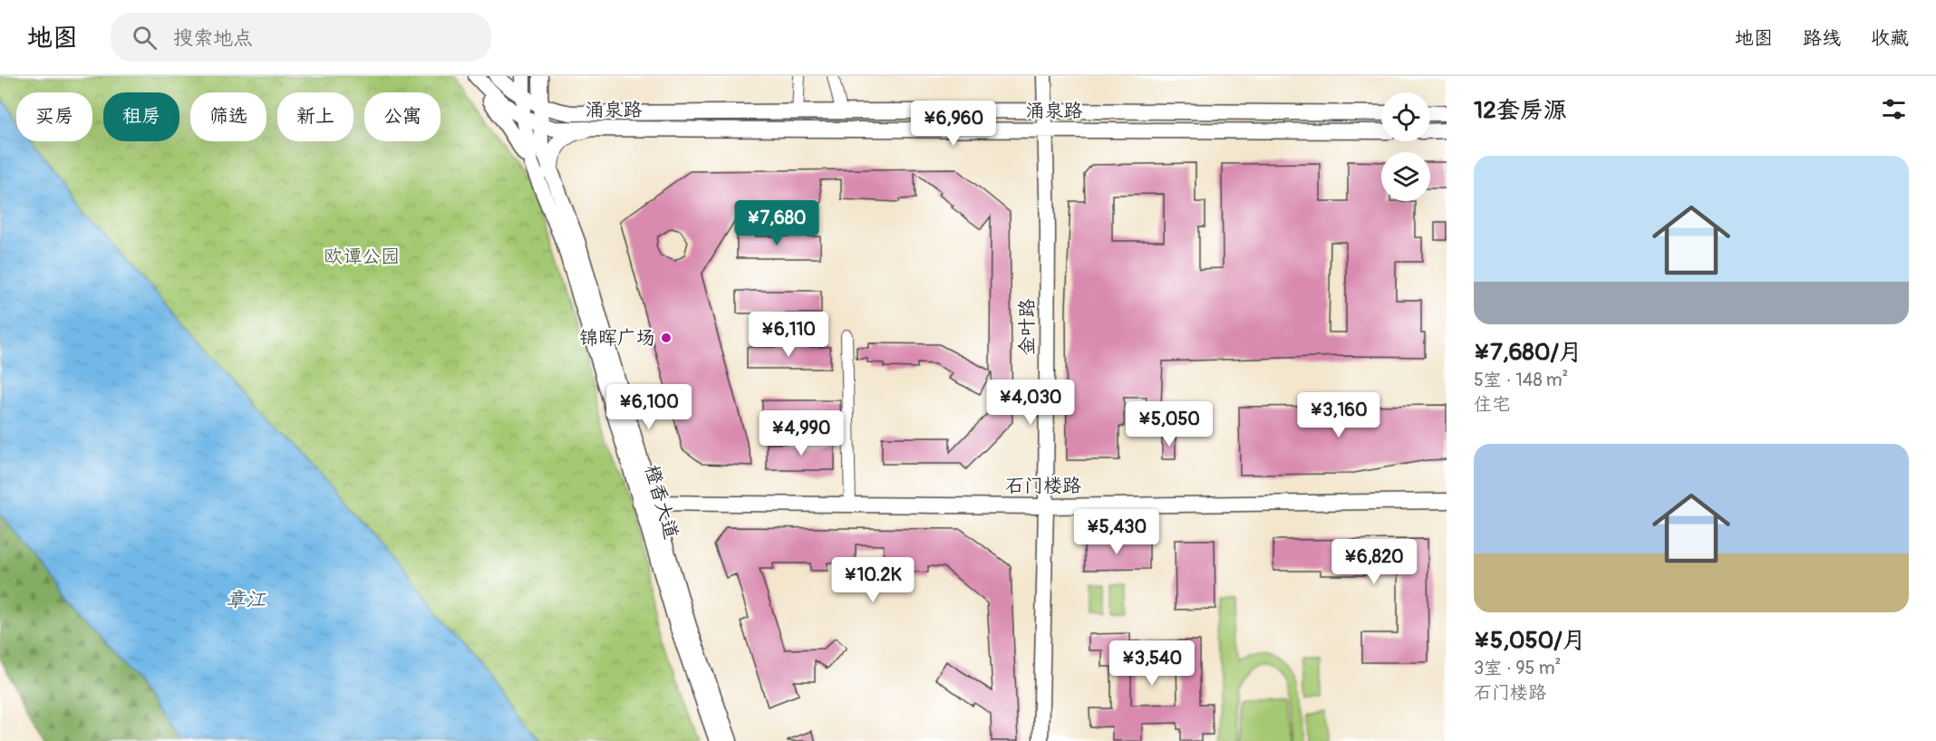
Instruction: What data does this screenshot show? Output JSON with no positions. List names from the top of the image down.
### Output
{
  "streets": {
    "main road": [
      "涌泉路",
      "金叶路",
      "石门楼路",
      "橙香大道"
    ]
  },
  "crossings": [
    ["涌泉路", "金叶路"],
    ["涌泉路", "橙香大道"],
    ["金叶路", "石门楼路"],
    ["石门楼路", "橙香大道"]
  ],
  "water": ["章江"],
  "parks": ["欧谭公园"],
  "places": ["锦晖广场"],
  "page": {
    "header": "地图",
    "search": "搜索地点",
    "nav": ["地图", "路线", "收藏"],
    "heading": "12套房源",
    "chip": [
      "买房",
      "租房",
      "筛选",
      "新上",
      "公寓"
    ],
    "price": [
      "¥6,960",
      "¥7,680",
      "¥6,110",
      "¥4,030",
      "¥6,100",
      "¥3,160",
      "¥5,050",
      "¥4,990",
      "¥5,430",
      "¥6,820",
      "¥10.2K",
      "¥3,540"
    ],
    "list": [
      {
        "name": "¥7,680/月",
        "note": "5室 · 148 m² · 住宅"
      },
      {
        "name": "¥5,050/月",
        "note": "3室 · 95 m² · 石门楼路"
      }
    ]
  }
}
